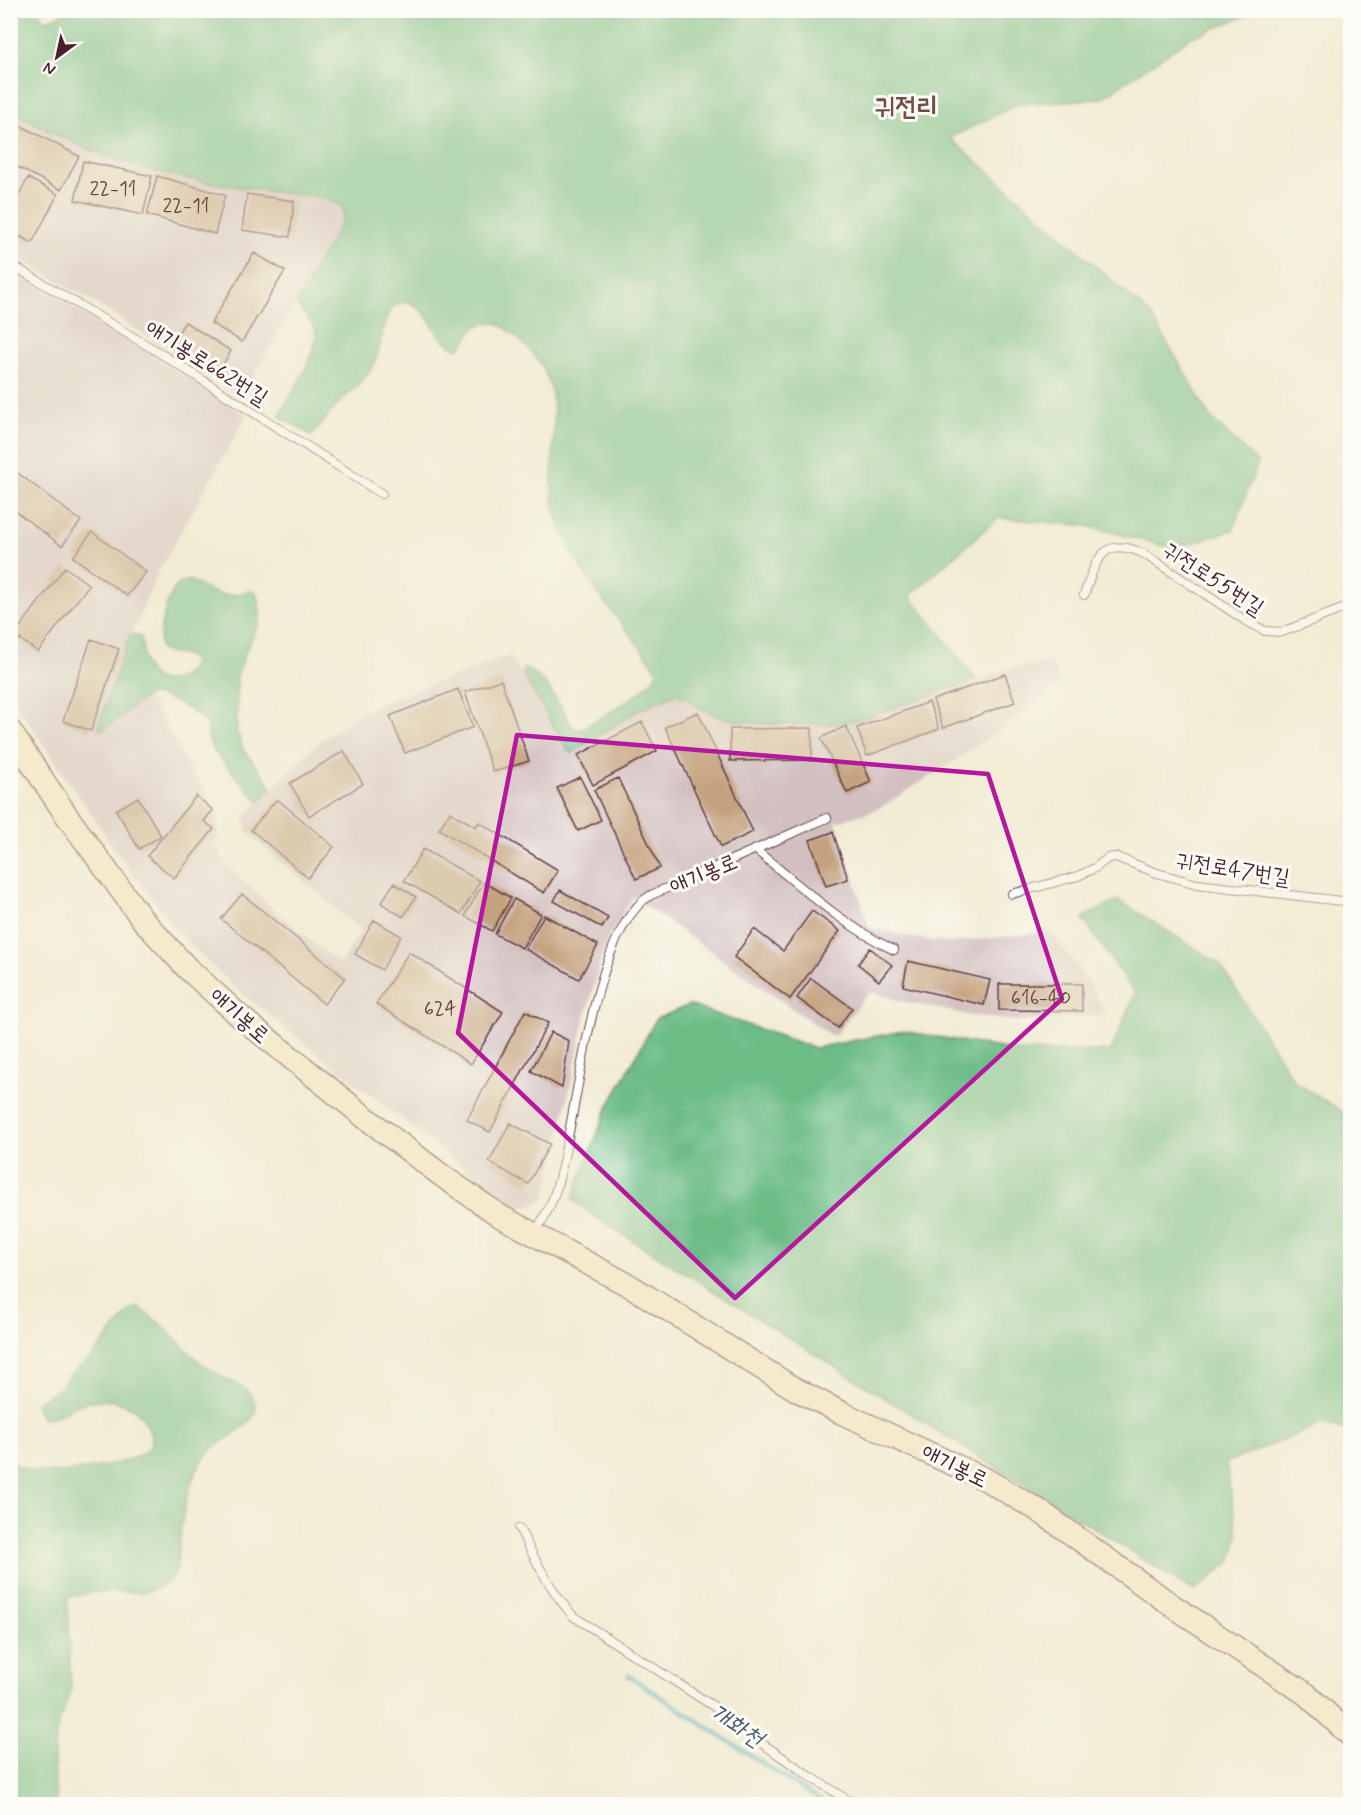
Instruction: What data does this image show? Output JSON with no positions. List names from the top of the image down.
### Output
{
  "streets": {
    "main road": ["애기봉로"],
    "lane": ["애기봉로662번길", "귀전로55번길", "귀전로47번길"]
  },
  "districts": ["귀전리"],
  "water": ["개화천"],
  "house_numbers": [
    "22-11",
    "22-11",
    "616-40",
    "624"
  ],
  "north": "bottom left"
}
